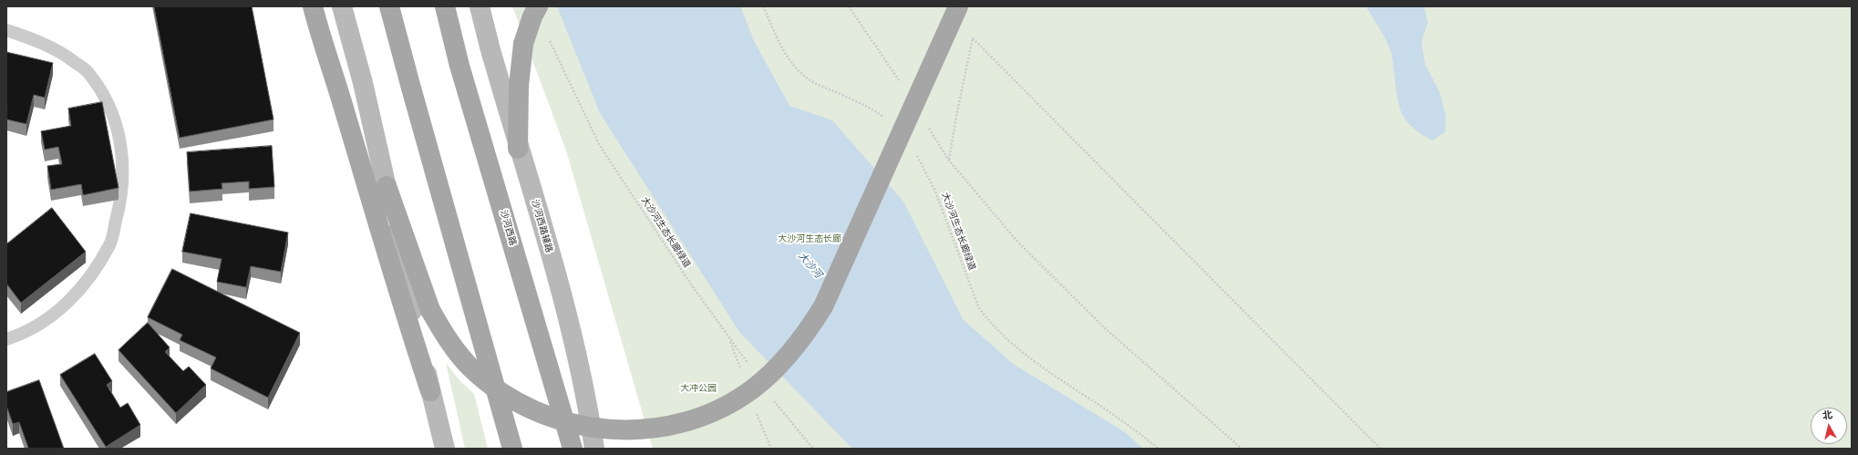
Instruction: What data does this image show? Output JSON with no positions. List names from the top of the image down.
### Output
{
  "streets": {
    "main road": ["沙河西路辅路", "沙河西路"],
    "path": ["大沙河生态长廊绿道"]
  },
  "water": ["大沙河"],
  "parks": ["大沙河生态长廊", "大冲公园"],
  "north": "top"
}
